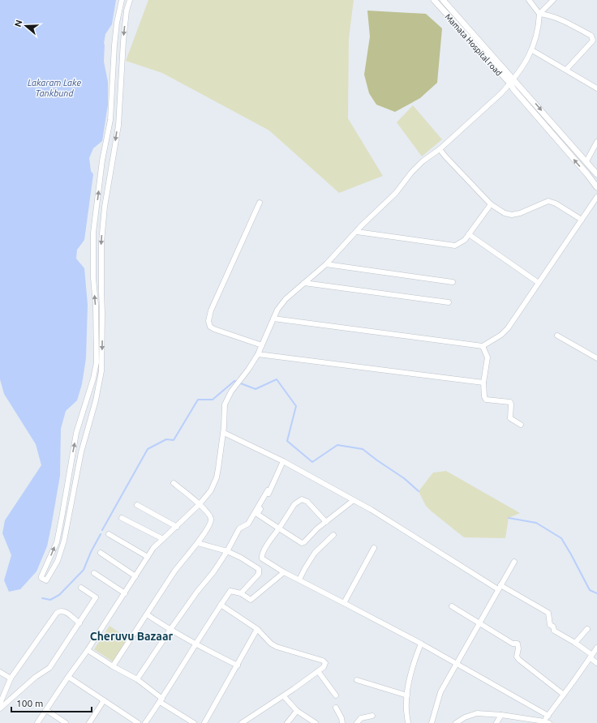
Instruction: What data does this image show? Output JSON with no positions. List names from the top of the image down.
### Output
{
  "streets": {
    "street": ["Mamata Hospital road"]
  },
  "districts": ["Cheruvu Bazaar"],
  "water": ["Lakaram Lake Tankbund"],
  "scale_bar": "100 m",
  "north": "left"
}
